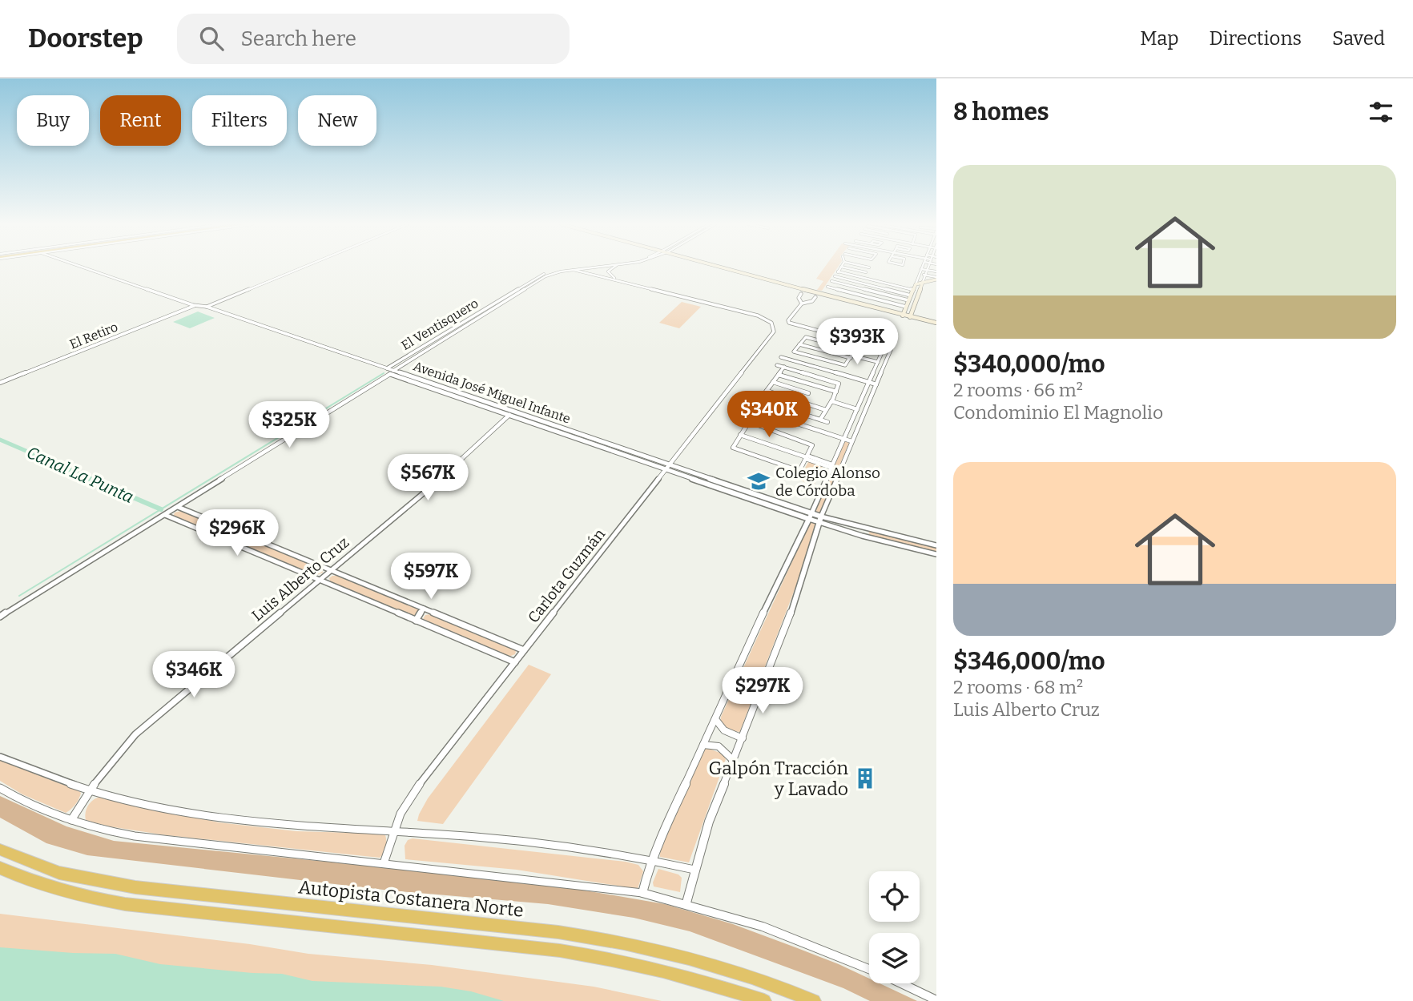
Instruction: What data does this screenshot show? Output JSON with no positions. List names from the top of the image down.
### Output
{
  "streets": {
    "highway": ["Autopista Costanera Norte"],
    "street": [
      "El Ventisquero",
      "El Retiro",
      "Avenida José Miguel Infante",
      "Carlota Guzmán",
      "Luis Alberto Cruz"
    ]
  },
  "crossings": [
    ["El Ventisquero", "Avenida José Miguel Infante"],
    ["El Retiro", "Avenida José Miguel Infante"],
    ["Avenida José Miguel Infante", "Carlota Guzmán"],
    ["Avenida José Miguel Infante", "Luis Alberto Cruz"]
  ],
  "water": ["Canal La Punta"],
  "places": {
    "school or university": ["Colegio Alonso de Córdoba"],
    "building": ["Galpón Tracción y Lavado"]
  },
  "page": {
    "header": "Doorstep",
    "search": "Search here",
    "nav": ["Map", "Directions", "Saved"],
    "heading": "8 homes",
    "chip": [
      "Buy",
      "Rent",
      "Filters",
      "New"
    ],
    "list": [
      {
        "name": "$340,000/mo",
        "note": "2 rooms · 66 m² · Condominio El Magnolio"
      },
      {
        "name": "$346,000/mo",
        "note": "2 rooms · 68 m² · Luis Alberto Cruz"
      }
    ],
    "price": [
      "$393K",
      "$340K",
      "$325K",
      "$567K",
      "$296K",
      "$597K",
      "$346K",
      "$297K"
    ]
  }
}
